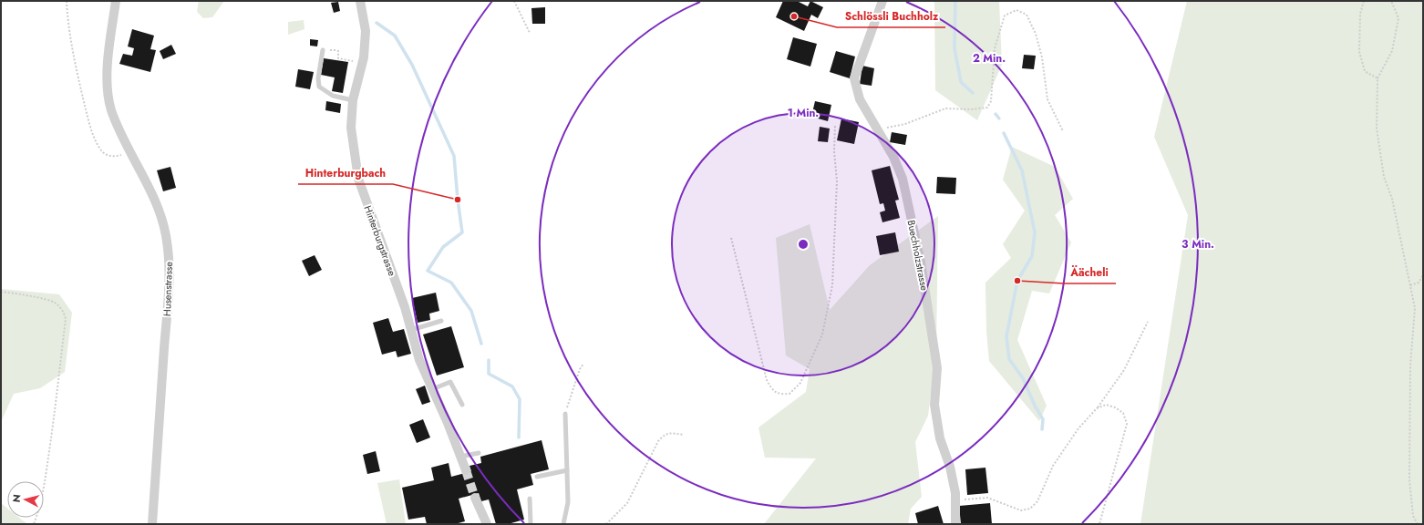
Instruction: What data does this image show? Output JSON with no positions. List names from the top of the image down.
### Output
{
  "streets": {
    "street": ["Hinterburgstrasse", "Buechholzstrasse", "Husenstrasse"]
  },
  "places": ["Schlössli Buchholz", "Hinterburgbach", "Äächeli"],
  "north": "left",
  "rings": ["2 Min.", "1 Min.", "3 Min."]
}
